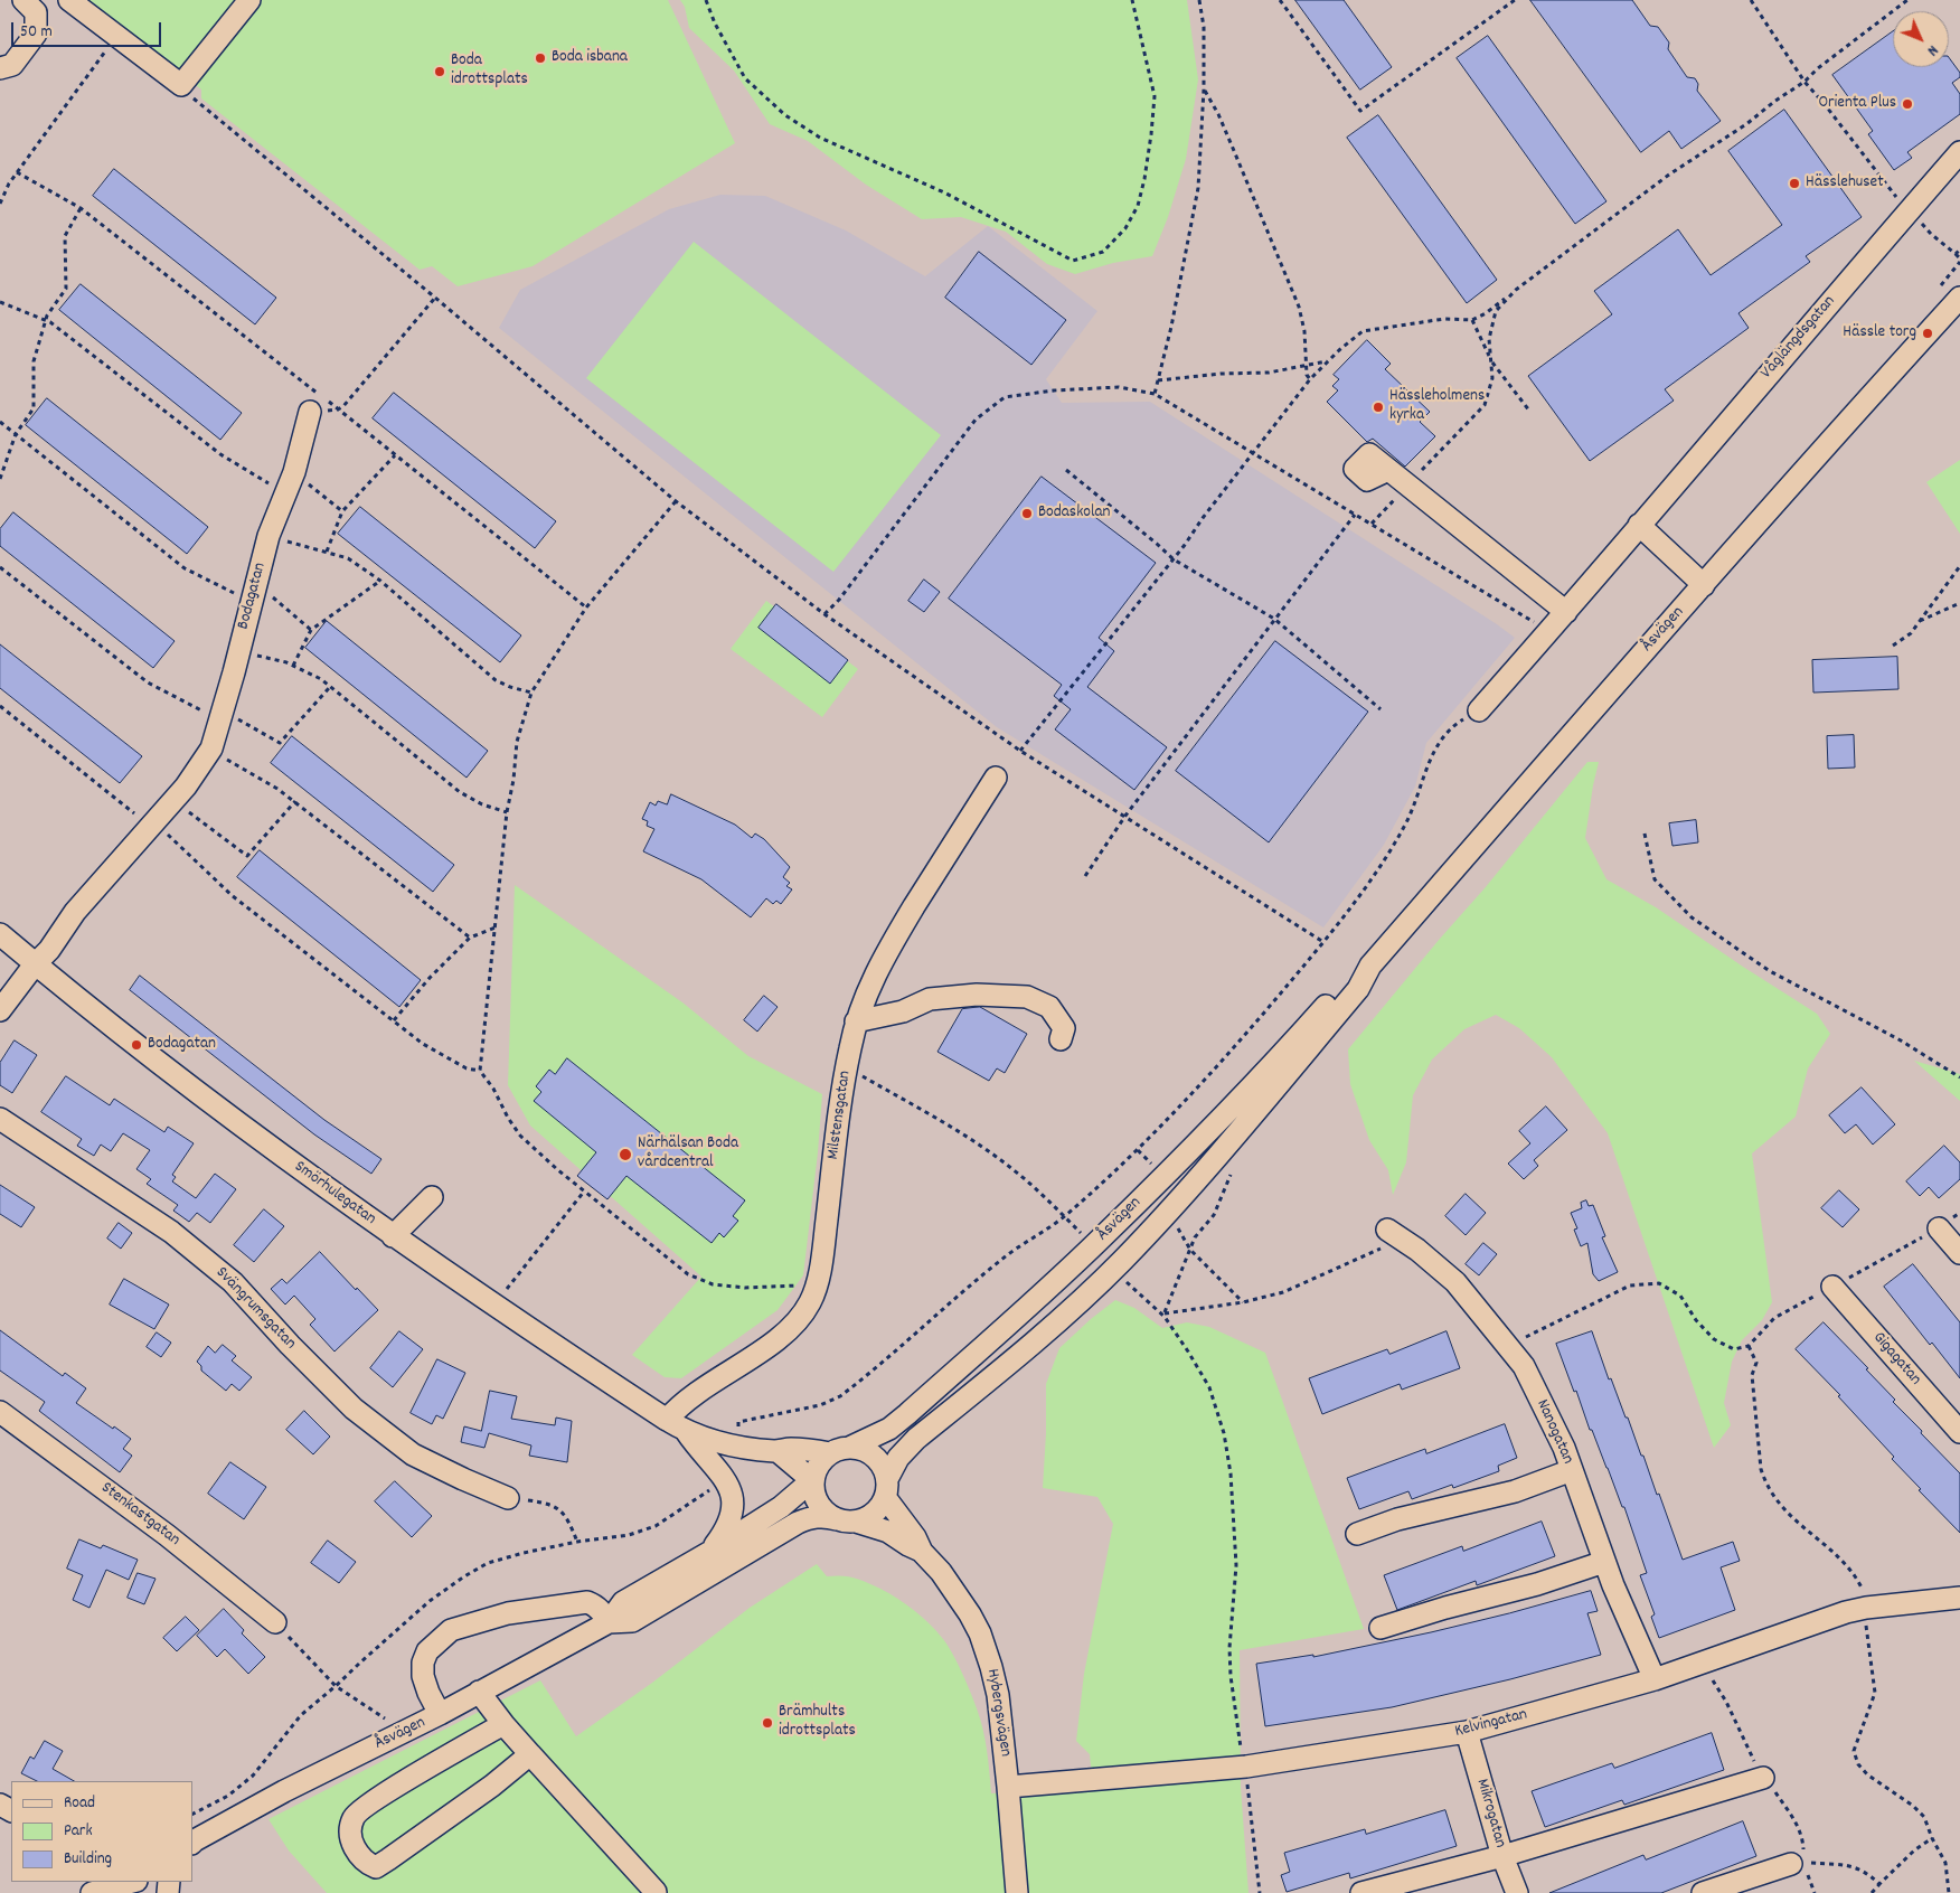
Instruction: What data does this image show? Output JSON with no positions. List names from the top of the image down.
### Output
{
  "streets": {
    "street": [
      "Våglängdsgatan",
      "Bodagatan",
      "Åsvägen",
      "Milstensgatan",
      "Smörhulegatan",
      "Svängrumsgatan",
      "Gigagatan",
      "Nanogatan",
      "Stenkastgatan",
      "Hybergsvägen",
      "Kelvingatan",
      "Mikrogatan"
    ]
  },
  "crossings": [
    ["Bodagatan", "Smörhulegatan"],
    ["Åsvägen", "Smörhulegatan"],
    ["Åsvägen", "Hybergsvägen"],
    ["Milstensgatan", "Smörhulegatan"],
    ["Smörhulegatan", "Hybergsvägen"],
    ["Nanogatan", "Kelvingatan"],
    ["Hybergsvägen", "Kelvingatan"],
    ["Kelvingatan", "Mikrogatan"]
  ],
  "places": [
    "Boda isbana",
    "Boda idrottsplats",
    "Orienta Plus",
    "Hässlehuset",
    "Hässle torg",
    "Hässleholmens kyrka",
    "Bodaskolan",
    "Bodagatan",
    "Närhälsan Boda vårdcentral",
    "Brämhults idrottsplats"
  ],
  "legend": ["Road", "Park", "Building"],
  "scale_bar": "50 m",
  "north": "bottom right"
}
